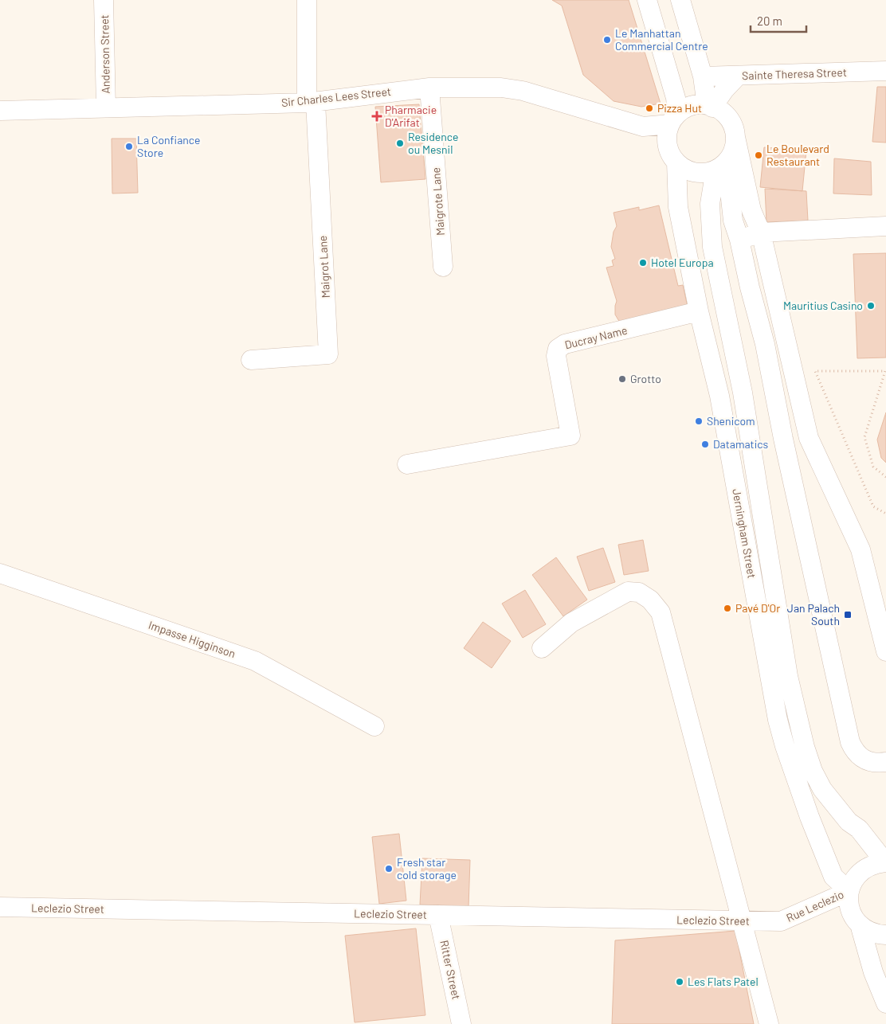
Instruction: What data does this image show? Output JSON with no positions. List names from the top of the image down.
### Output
{
  "streets": {
    "street": [
      "Anderson Street",
      "Sainte Theresa Street",
      "Sir Charles Lees Street",
      "Maigrote Lane",
      "Maigrot Lane",
      "Ducray Name",
      "Jerningham Street",
      "Impasse Higginson",
      "Rue Leclezio",
      "Leclezio Street",
      "Ritter Street"
    ]
  },
  "crossings": [
    ["Anderson Street", "Sir Charles Lees Street"],
    ["Sir Charles Lees Street", "Maigrote Lane"],
    ["Sir Charles Lees Street", "Maigrot Lane"],
    ["Sir Charles Lees Street", "Jerningham Street"],
    ["Ducray Name", "Jerningham Street"],
    ["Jerningham Street", "Rue Leclezio"],
    ["Rue Leclezio", "Leclezio Street"],
    ["Leclezio Street", "Ritter Street"]
  ],
  "places": {
    "other": [
      "Le Manhattan Commercial Centre",
      "Pizza Hut",
      "Residence ou Mesnil",
      "La Confiance Store",
      "Le Boulevard Restaurant",
      "Hotel Europa",
      "Mauritius Casino",
      "Grotto",
      "Shenicom",
      "Datamatics",
      "Pavé D'Or",
      "Fresh star cold storage",
      "Les Flats Patel"
    ],
    "health": ["Pharmacie D'Arifat"],
    "transit": ["Jan Palach South"]
  },
  "scale_bar": "20 m"
}
